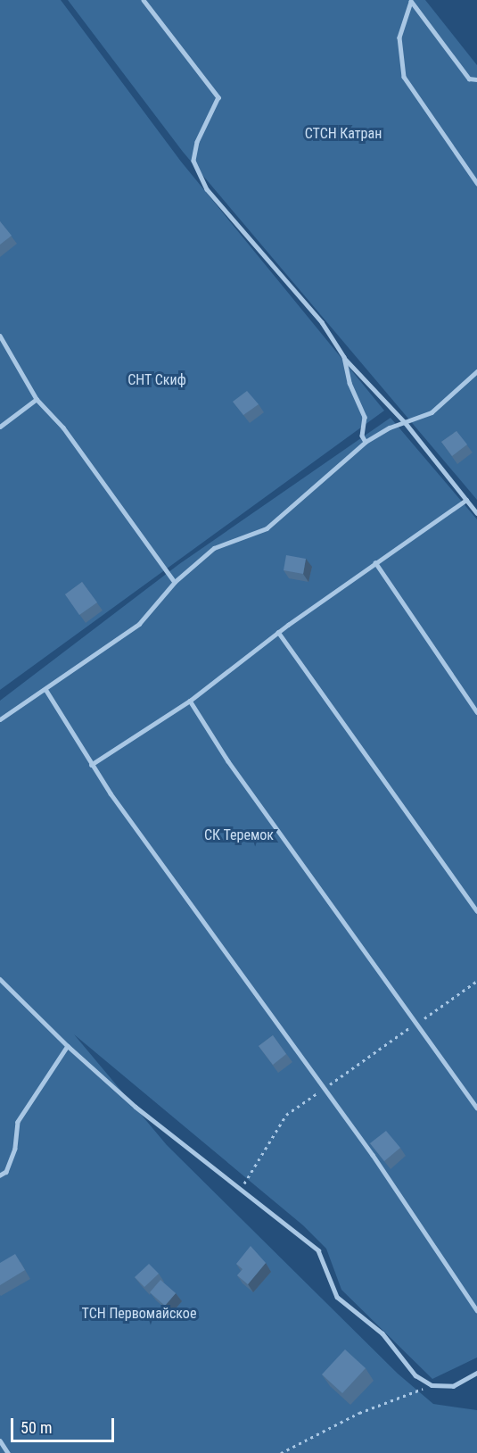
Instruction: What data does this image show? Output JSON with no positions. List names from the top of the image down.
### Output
{
  "parks": [
    "СТСН Катран",
    "СНТ Скиф",
    "СК Теремок",
    "ТСН Первомайское"
  ],
  "scale_bar": "50 m"
}
